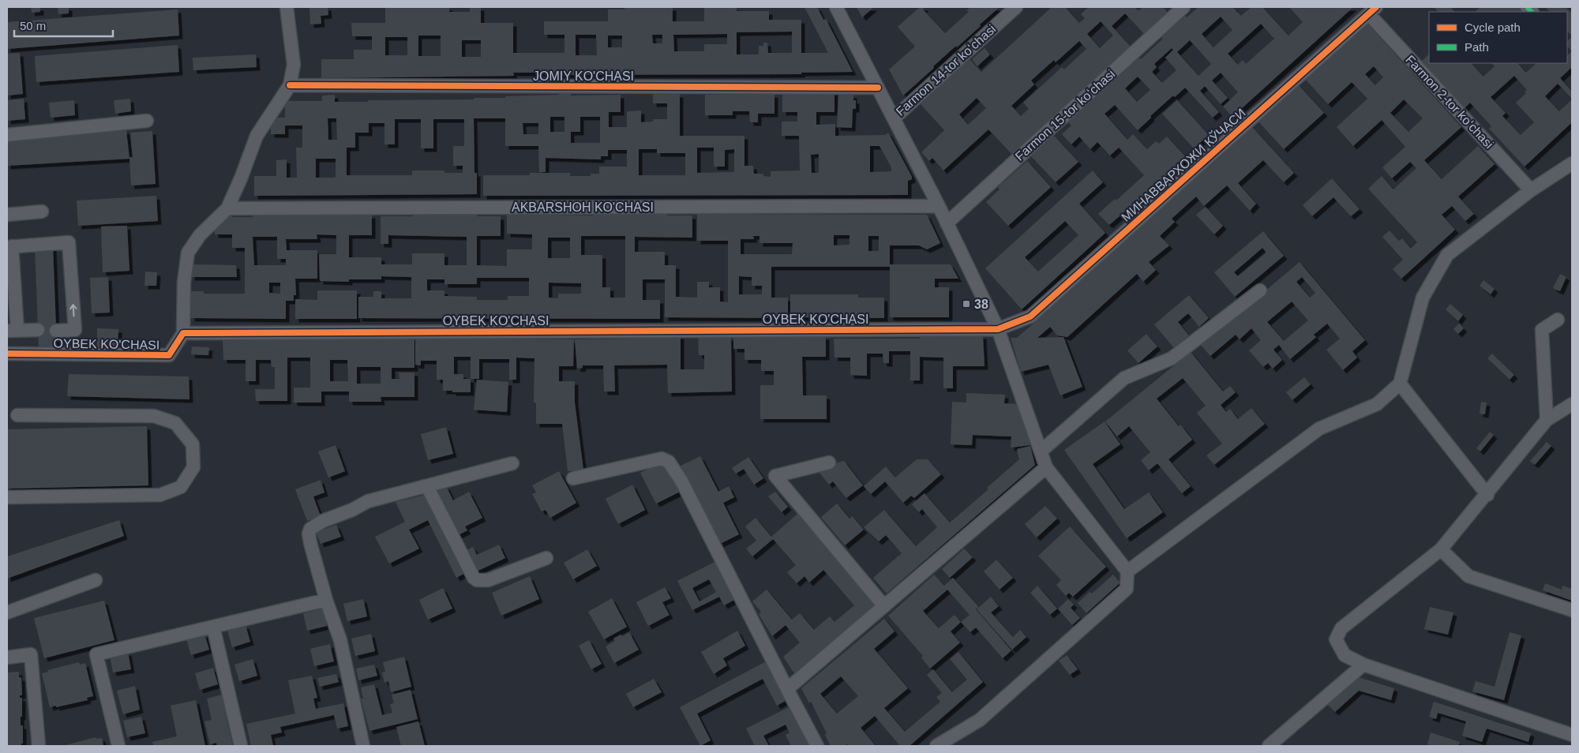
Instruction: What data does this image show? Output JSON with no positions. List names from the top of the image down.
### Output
{
  "streets": {
    "street": [
      "Farmon 14-tor koʻchasi",
      "JOMIY KO'CHASI",
      "Farmon 2-tor koʻchasi",
      "Farmon 15-tor koʻchasi",
      "МИНАВВАРХОЖИ КЎЧАСИ",
      "AKBARSHOH KO'CHASI",
      "OYBEK KO'CHASI"
    ]
  },
  "crossings": [
    ["Farmon 2-tor koʻchasi", "МИНАВВАРХОЖИ КЎЧАСИ"],
    ["МИНАВВАРХОЖИ КЎЧАСИ", "OYBEK KO'CHASI"]
  ],
  "places": {
    "transit": ["38"]
  },
  "legend": ["Cycle path", "Path"],
  "scale_bar": "50 m"
}
